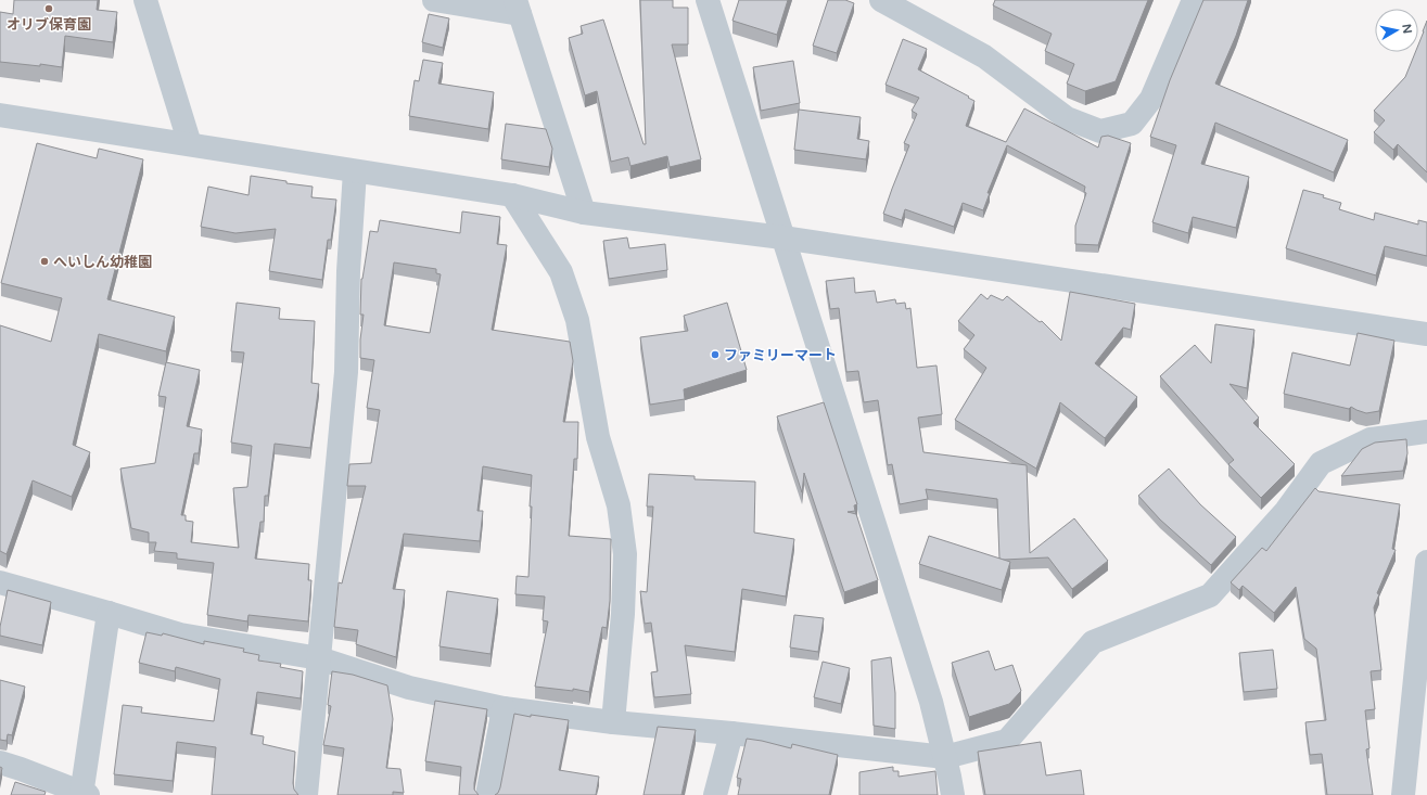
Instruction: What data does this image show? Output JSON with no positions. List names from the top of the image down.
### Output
{
  "places": ["オリブ保育園", "へいしん幼稚園", "ファミリーマート"],
  "north": "right"
}
